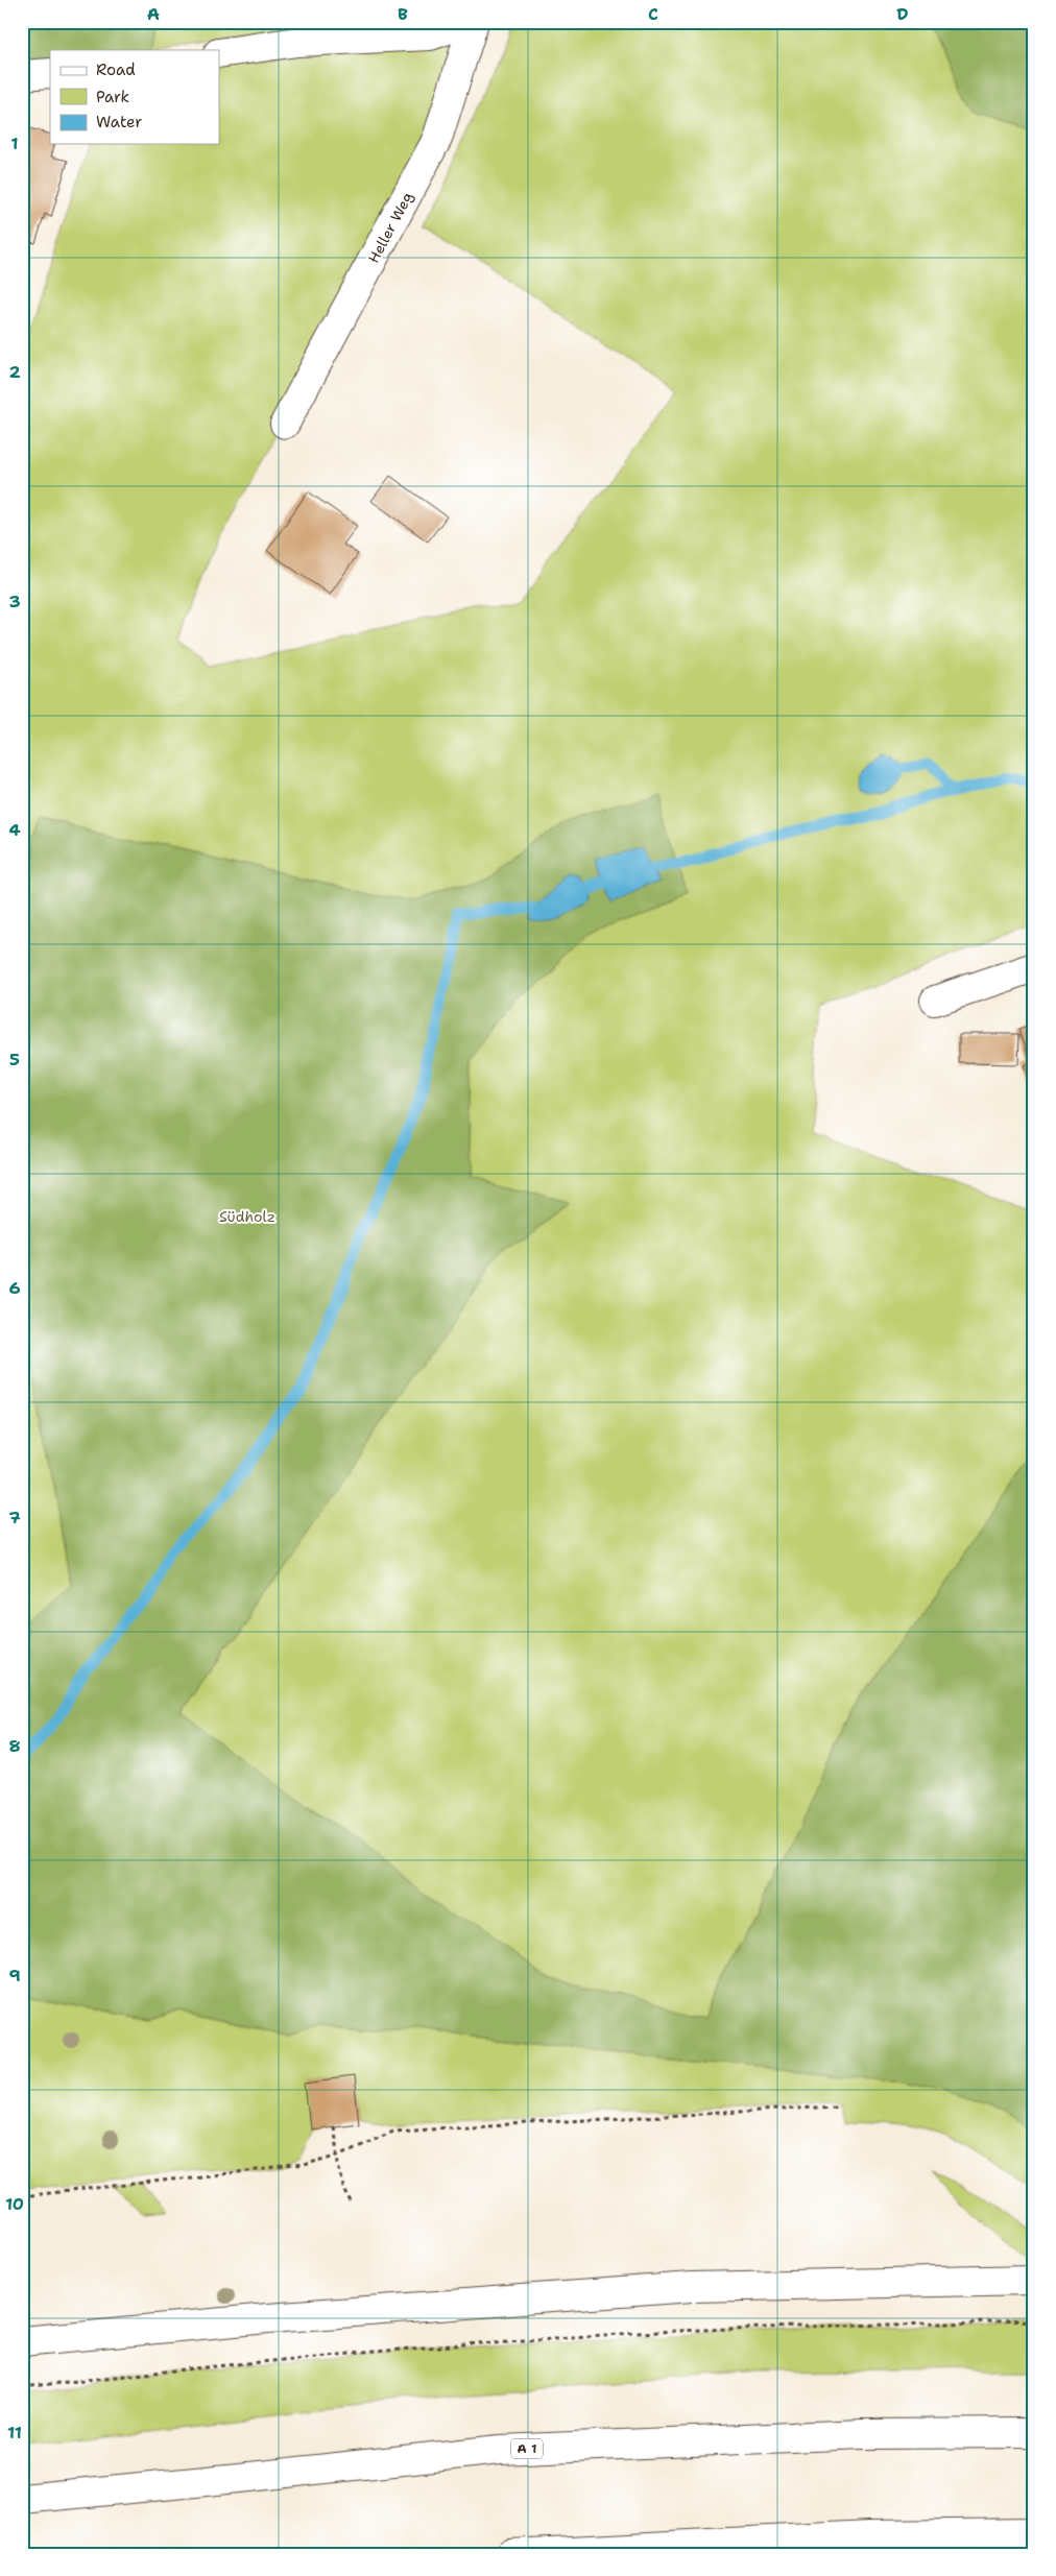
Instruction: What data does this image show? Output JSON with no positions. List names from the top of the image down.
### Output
{
  "streets": {
    "main road": ["Heller Weg", "A 1"]
  },
  "parks": ["Südholz"],
  "legend": ["Road", "Park", "Water"],
  "grid": {
    "columns": [
      "A",
      "B",
      "C",
      "D"
    ],
    "rows": [
      "1",
      "2",
      "3",
      "4",
      "5",
      "6",
      "7",
      "8",
      "9",
      "10",
      "11"
    ]
  }
}
